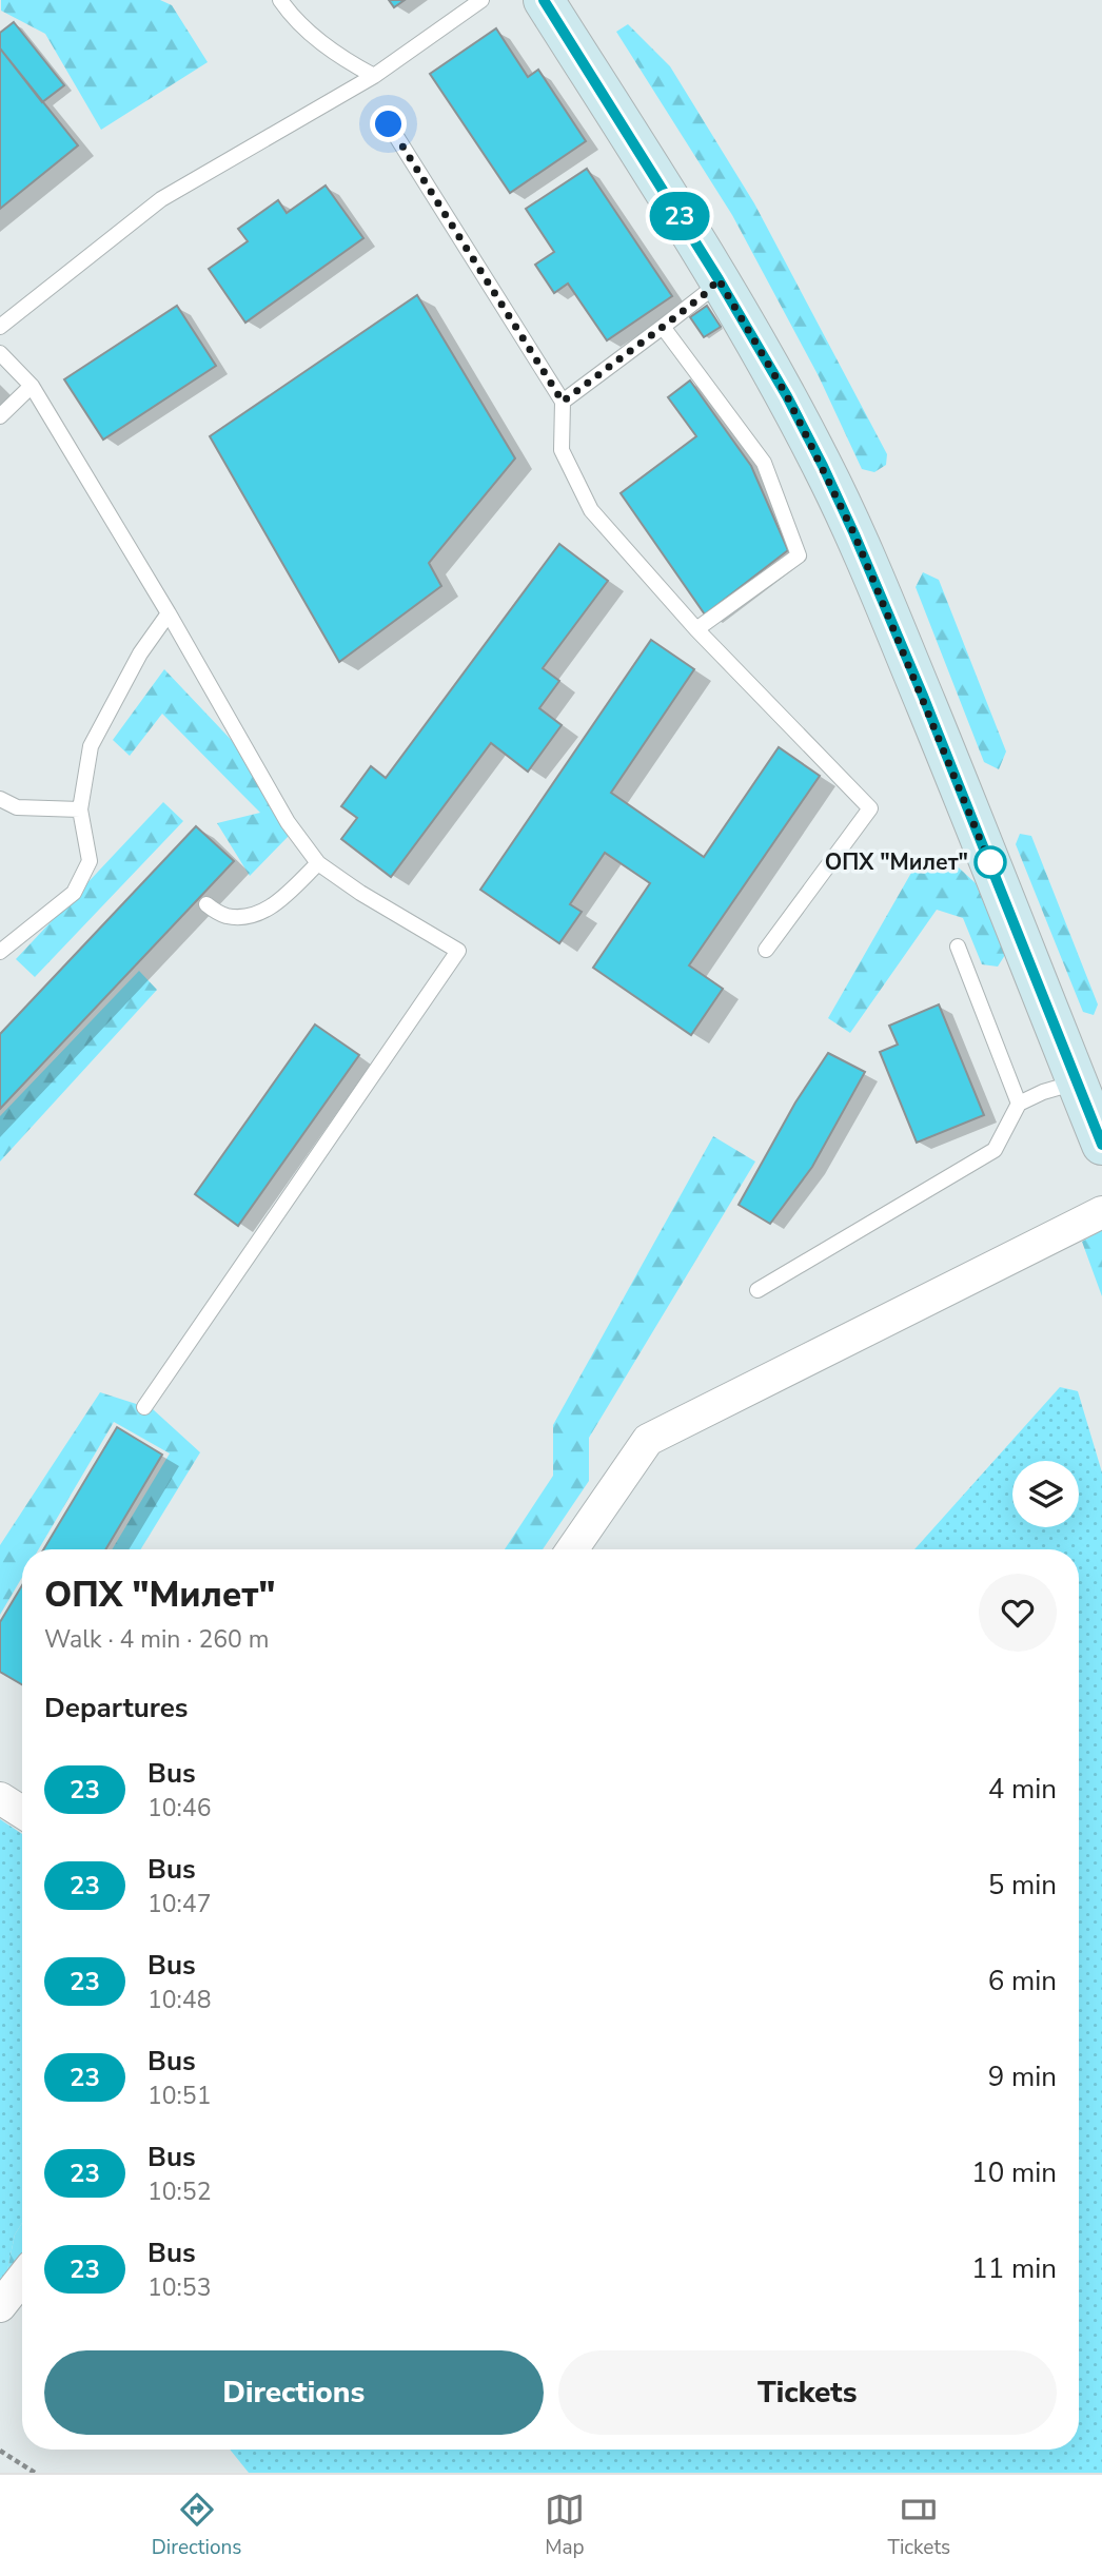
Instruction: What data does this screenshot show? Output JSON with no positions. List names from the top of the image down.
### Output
{
  "places": ["ОПХ \"Милет\""],
  "lines": ["bus line 23"],
  "page": {
    "on_map": "23",
    "heading": [
      ["ОПХ \"Милет\"", "Walk · 4 min · 260 m"],
      "Departures"
    ],
    "list": [
      {
        "mark": "23",
        "name": "Bus",
        "note": "10:46",
        "value": "4 min"
      },
      {
        "mark": "23",
        "name": "Bus",
        "note": "10:47",
        "value": "5 min"
      },
      {
        "mark": "23",
        "name": "Bus",
        "note": "10:48",
        "value": "6 min"
      },
      {
        "mark": "23",
        "name": "Bus",
        "note": "10:51",
        "value": "9 min"
      },
      {
        "mark": "23",
        "name": "Bus",
        "note": "10:52",
        "value": "10 min"
      },
      {
        "mark": "23",
        "name": "Bus",
        "note": "10:53",
        "value": "11 min"
      }
    ],
    "buttons": ["Directions", "Tickets"],
    "tabs": ["Directions", "Map", "Tickets"]
  }
}
